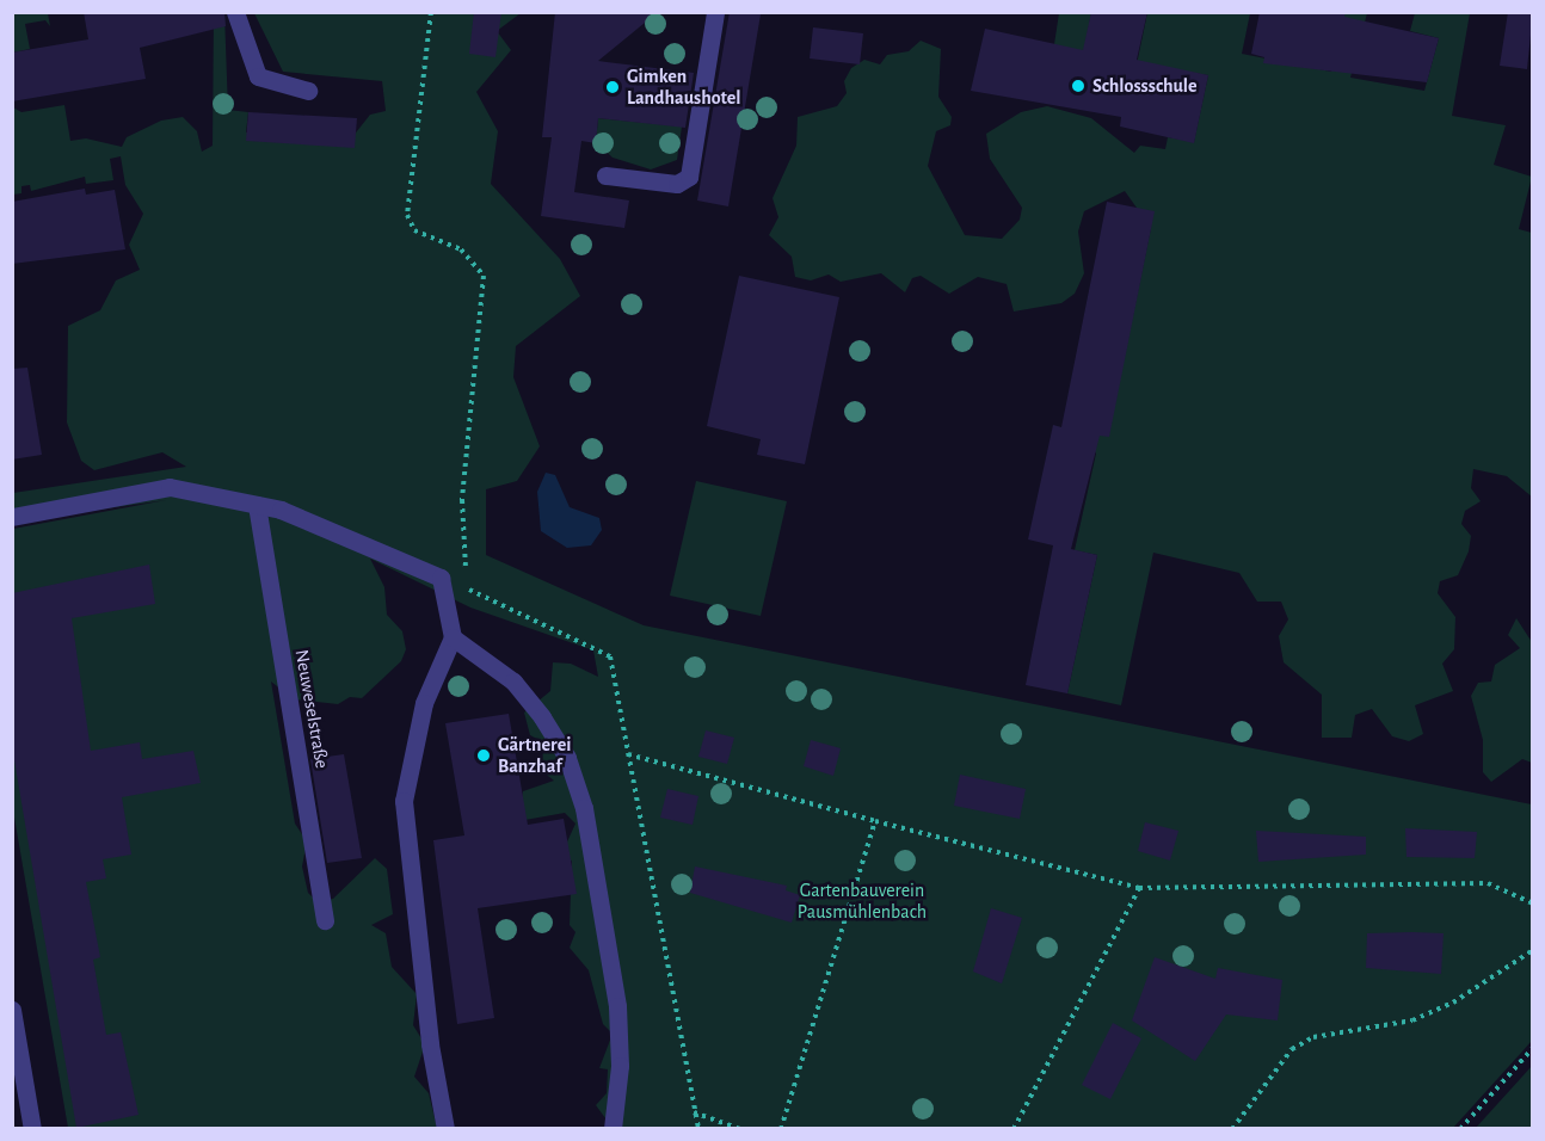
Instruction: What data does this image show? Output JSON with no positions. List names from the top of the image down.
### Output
{
  "streets": {
    "street": ["Neuweselstraße"]
  },
  "parks": ["Gartenbauverein Pausmühlenbach"],
  "places": ["Schlossschule", "Gimken Landhaushotel", "Gärtnerei Banzhaf"]
}
